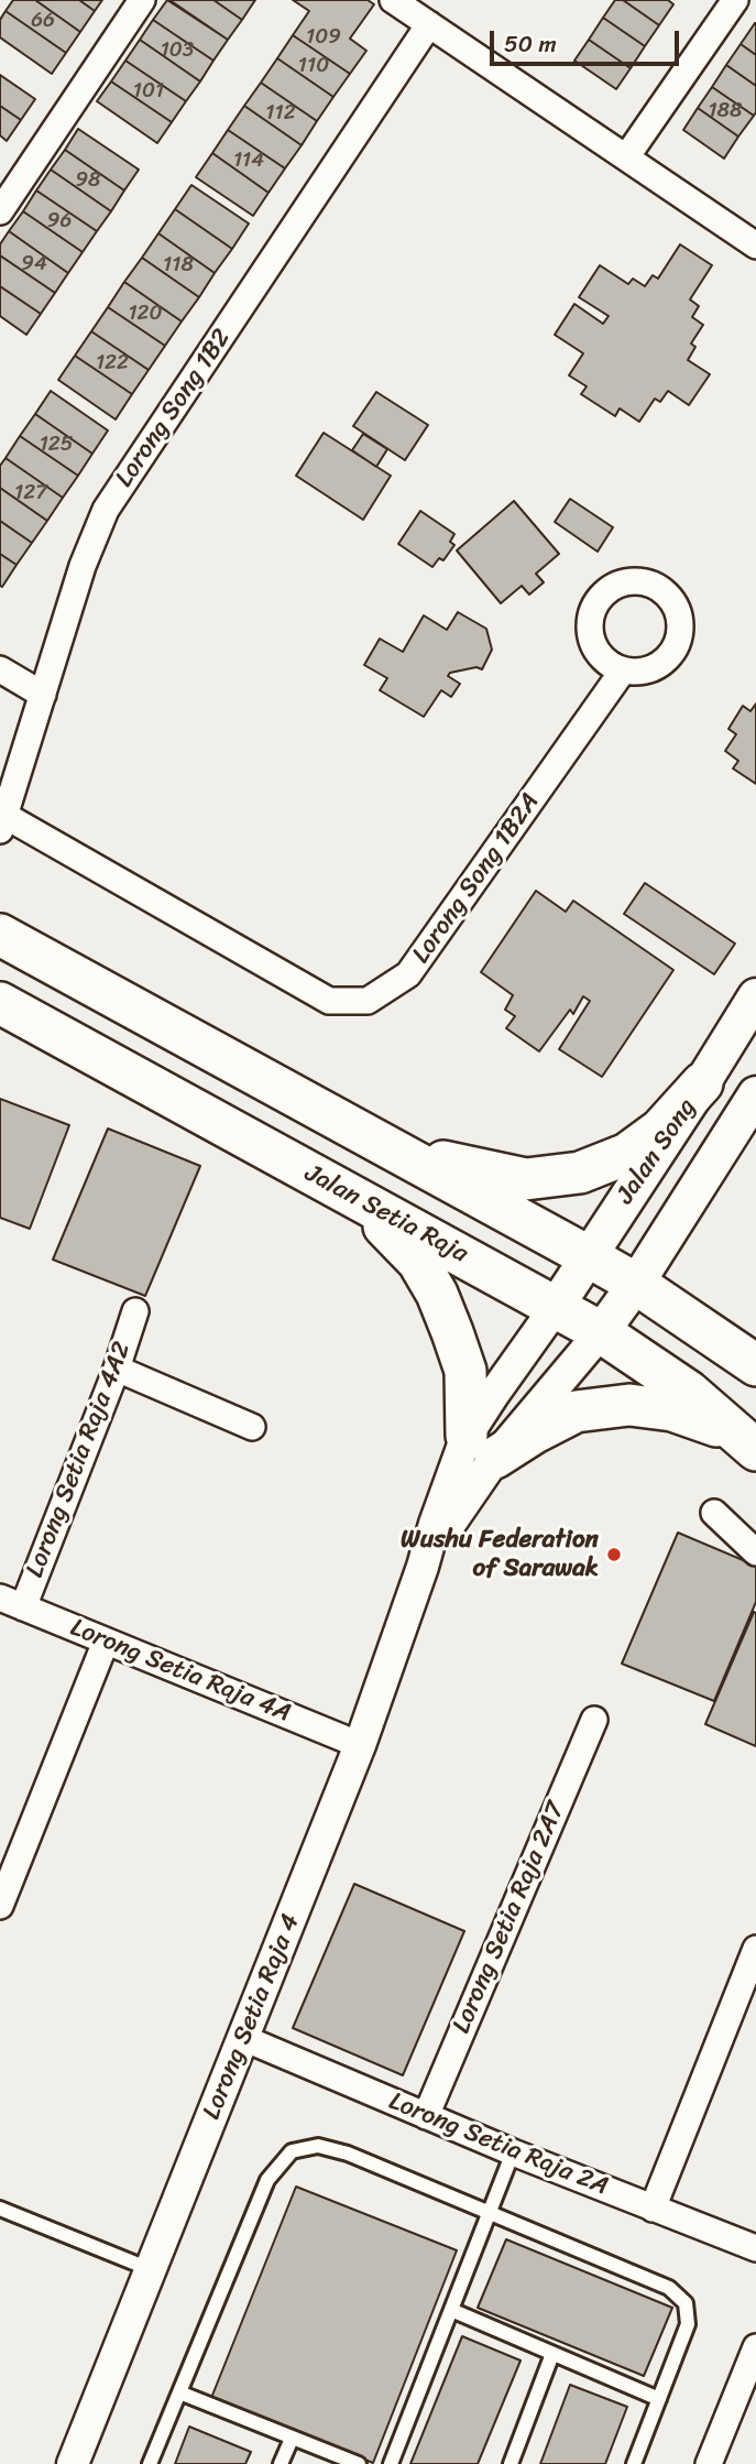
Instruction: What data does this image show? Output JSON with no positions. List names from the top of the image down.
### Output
{
  "streets": {
    "main road": ["Jalan Song", "Jalan Setia Raja"],
    "street": [
      "Lorong Song 1B2",
      "Lorong Song 1B2A",
      "Lorong Setia Raja 4A2",
      "Lorong Setia Raja 4A",
      "Lorong Setia Raja 2A7",
      "Lorong Setia Raja 4",
      "Lorong Setia Raja 2A"
    ]
  },
  "crossings": [
    ["Lorong Song 1B2", "Lorong Song 1B2A"],
    ["Jalan Song", "Jalan Setia Raja"],
    ["Jalan Song", "Lorong Setia Raja 4"],
    ["Jalan Setia Raja", "Lorong Setia Raja 4"],
    ["Lorong Setia Raja 4A2", "Lorong Setia Raja 4A"],
    ["Lorong Setia Raja 4A", "Lorong Setia Raja 4"],
    ["Lorong Setia Raja 2A7", "Lorong Setia Raja 2A"],
    ["Lorong Setia Raja 4", "Lorong Setia Raja 2A"]
  ],
  "places": ["Wushu Federation of Sarawak"],
  "house_numbers": [
    "66",
    "109",
    "103",
    "110",
    "101",
    "188",
    "112",
    "114",
    "98",
    "96",
    "94",
    "118",
    "120",
    "122",
    "125",
    "127"
  ],
  "scale_bar": "50 m"
}
